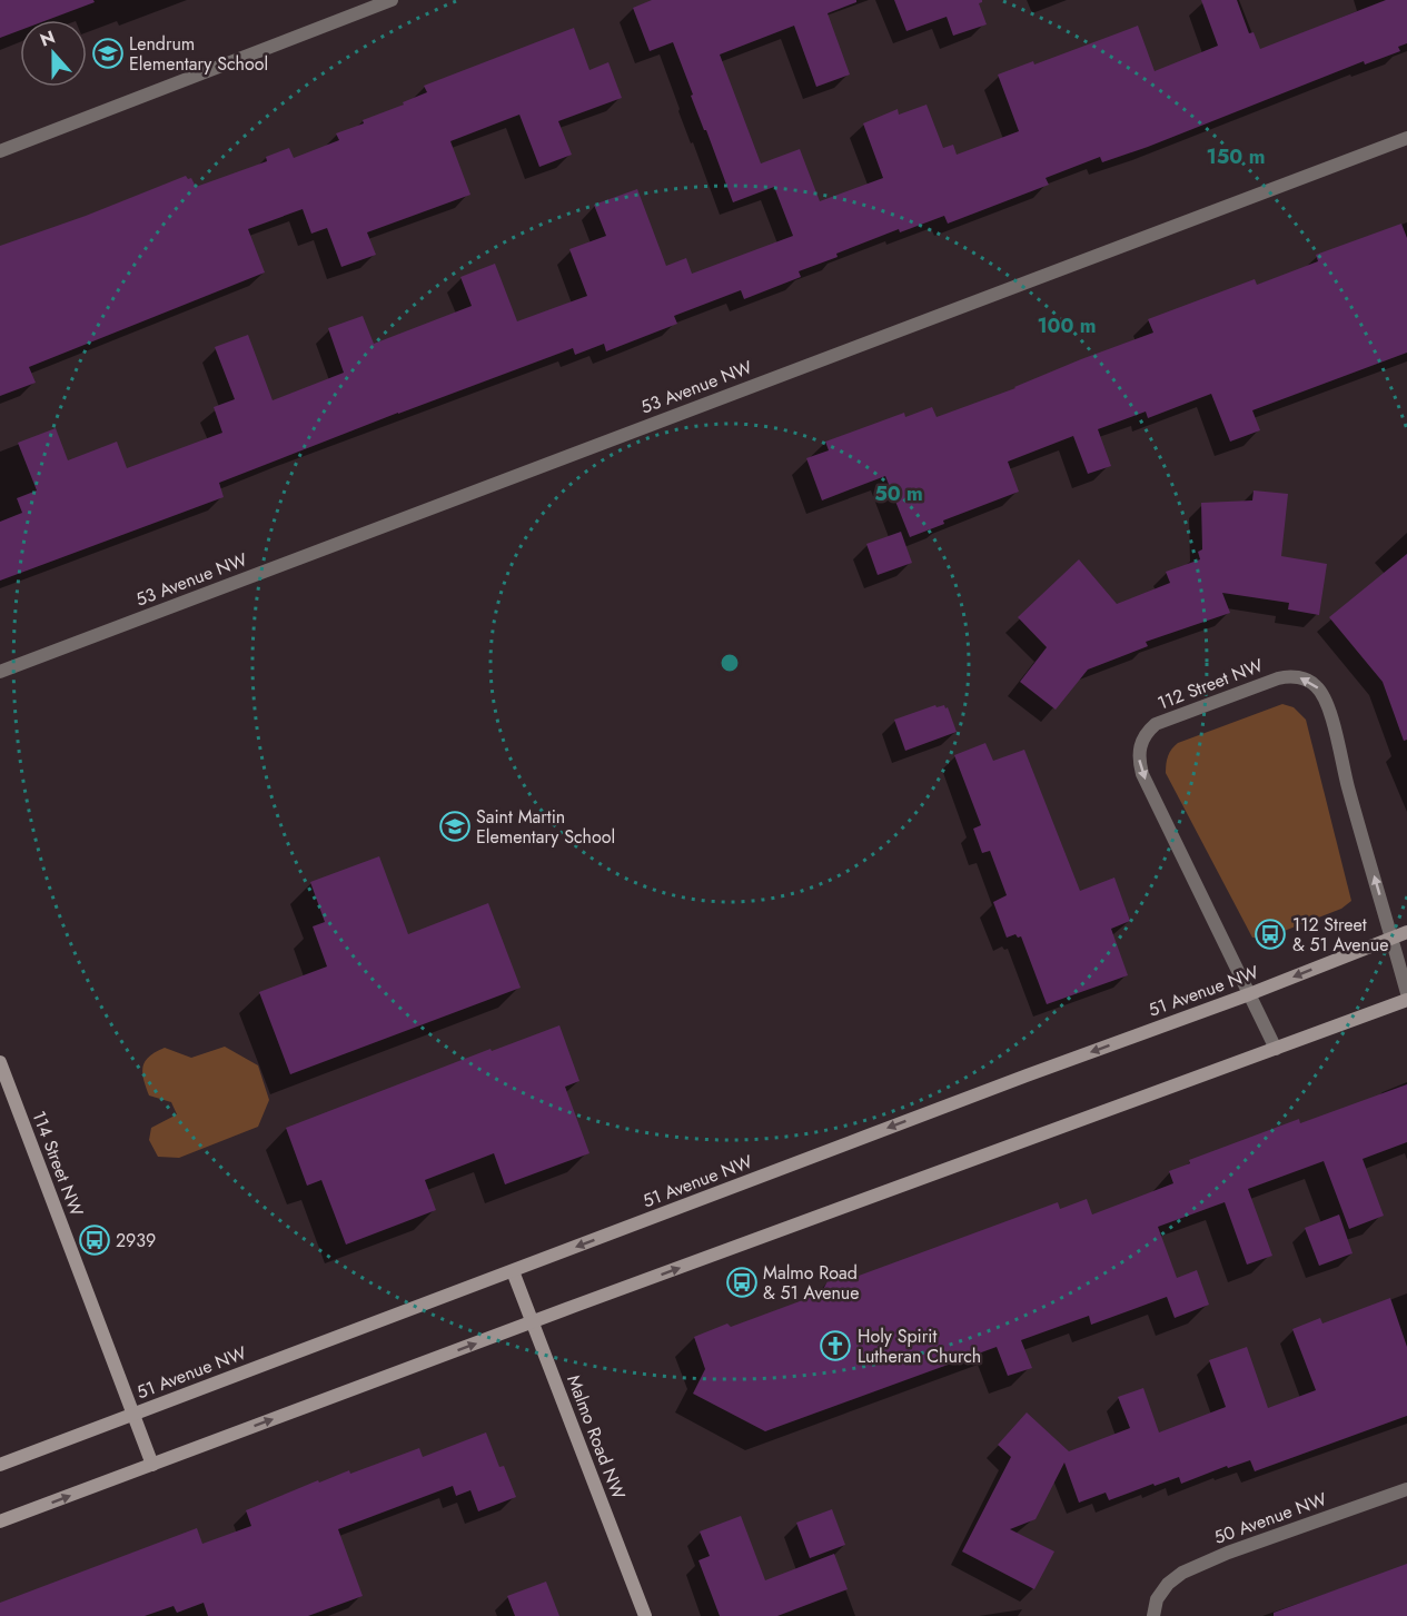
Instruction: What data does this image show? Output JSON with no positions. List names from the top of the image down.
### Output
{
  "streets": {
    "main road": ["51 Avenue NW", "114 Street NW", "Malmo Road NW"],
    "street": ["53 Avenue NW", "112 Street NW", "50 Avenue NW"]
  },
  "crossings": [
    ["112 Street NW", "51 Avenue NW"],
    ["51 Avenue NW", "114 Street NW"],
    ["51 Avenue NW", "Malmo Road NW"]
  ],
  "places": {
    "school or university": ["Lendrum Elementary School", "Saint Martin Elementary School"],
    "bus stop": ["112 Street & 51 Avenue", "2939", "Malmo Road & 51 Avenue"],
    "church": ["Holy Spirit Lutheran Church"]
  },
  "north": "top",
  "rings": ["150 m", "100 m", "50 m"]
}
